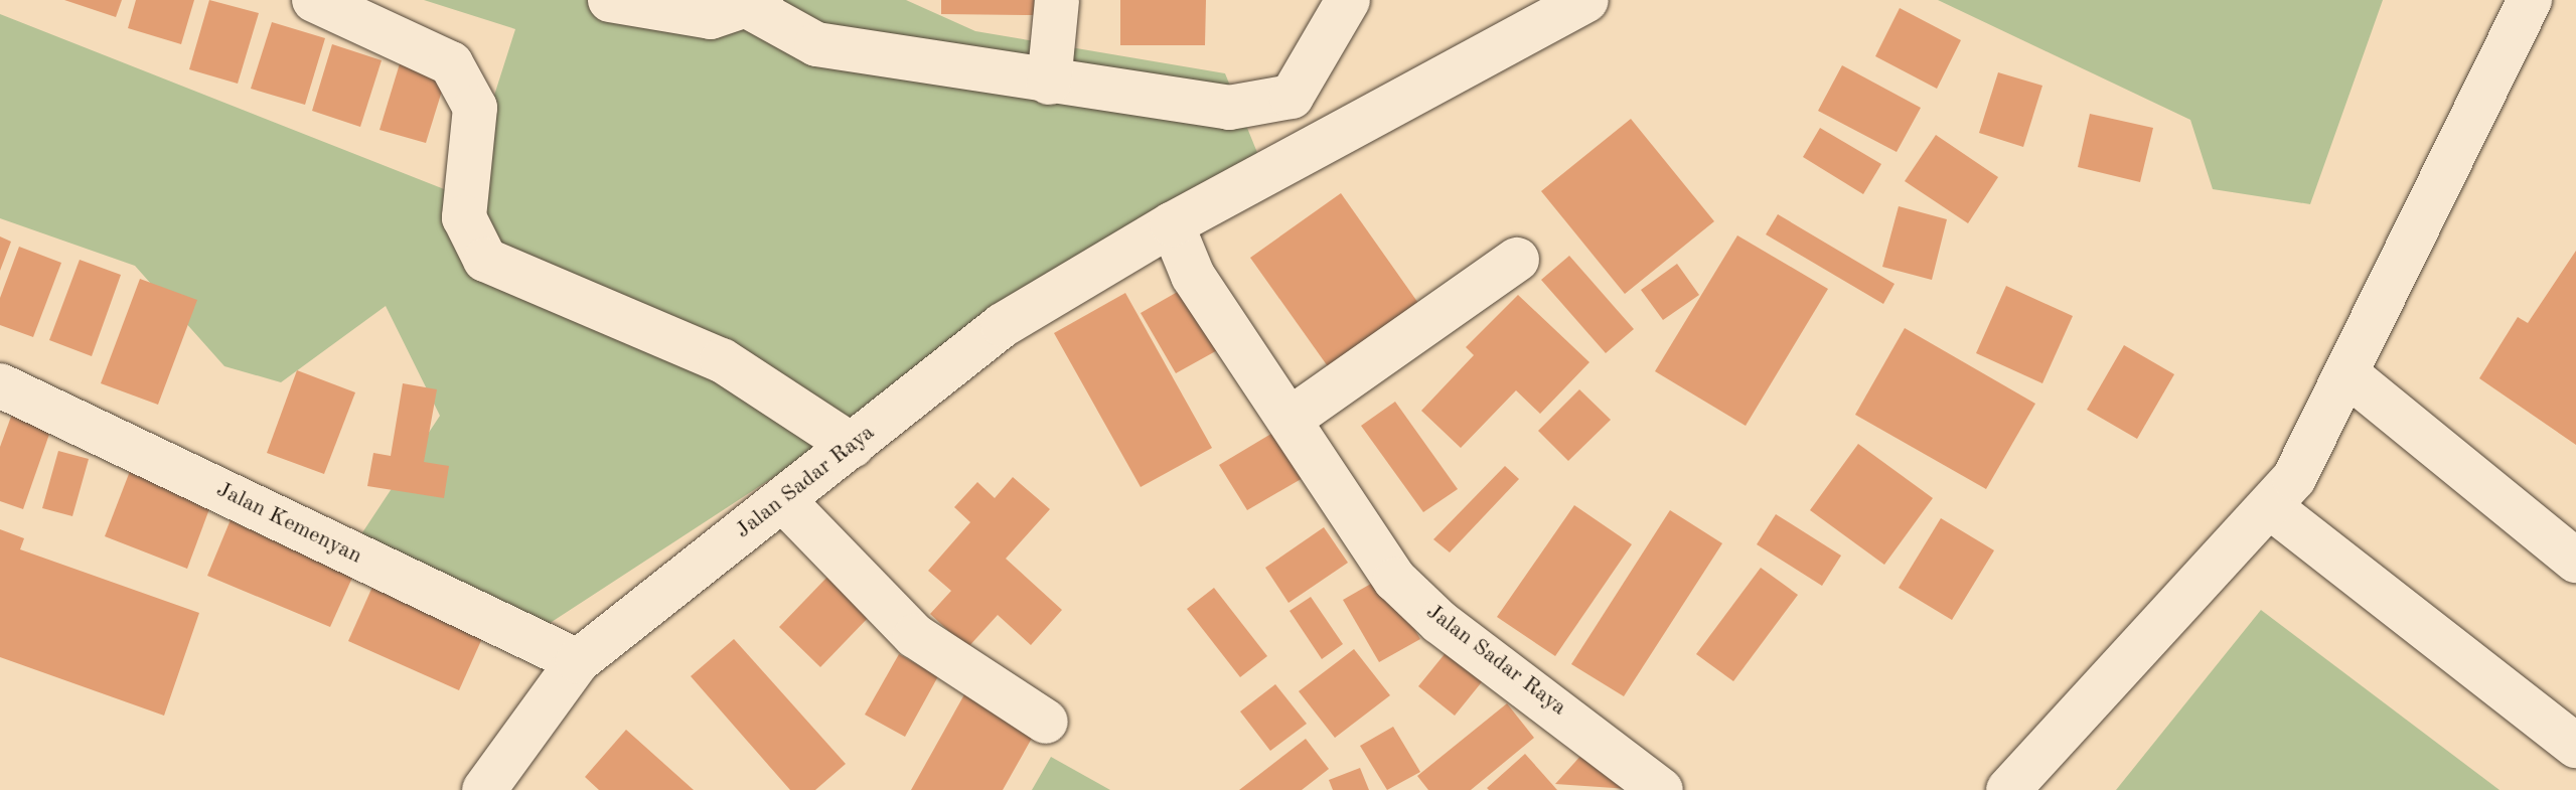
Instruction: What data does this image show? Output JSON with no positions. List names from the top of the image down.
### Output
{
  "streets": {
    "street": ["Jalan Sadar Raya", "Jalan Kemenyan"]
  },
  "crossings": [
    ["Jalan Sadar Raya", "Jalan Kemenyan"]
  ]
}
